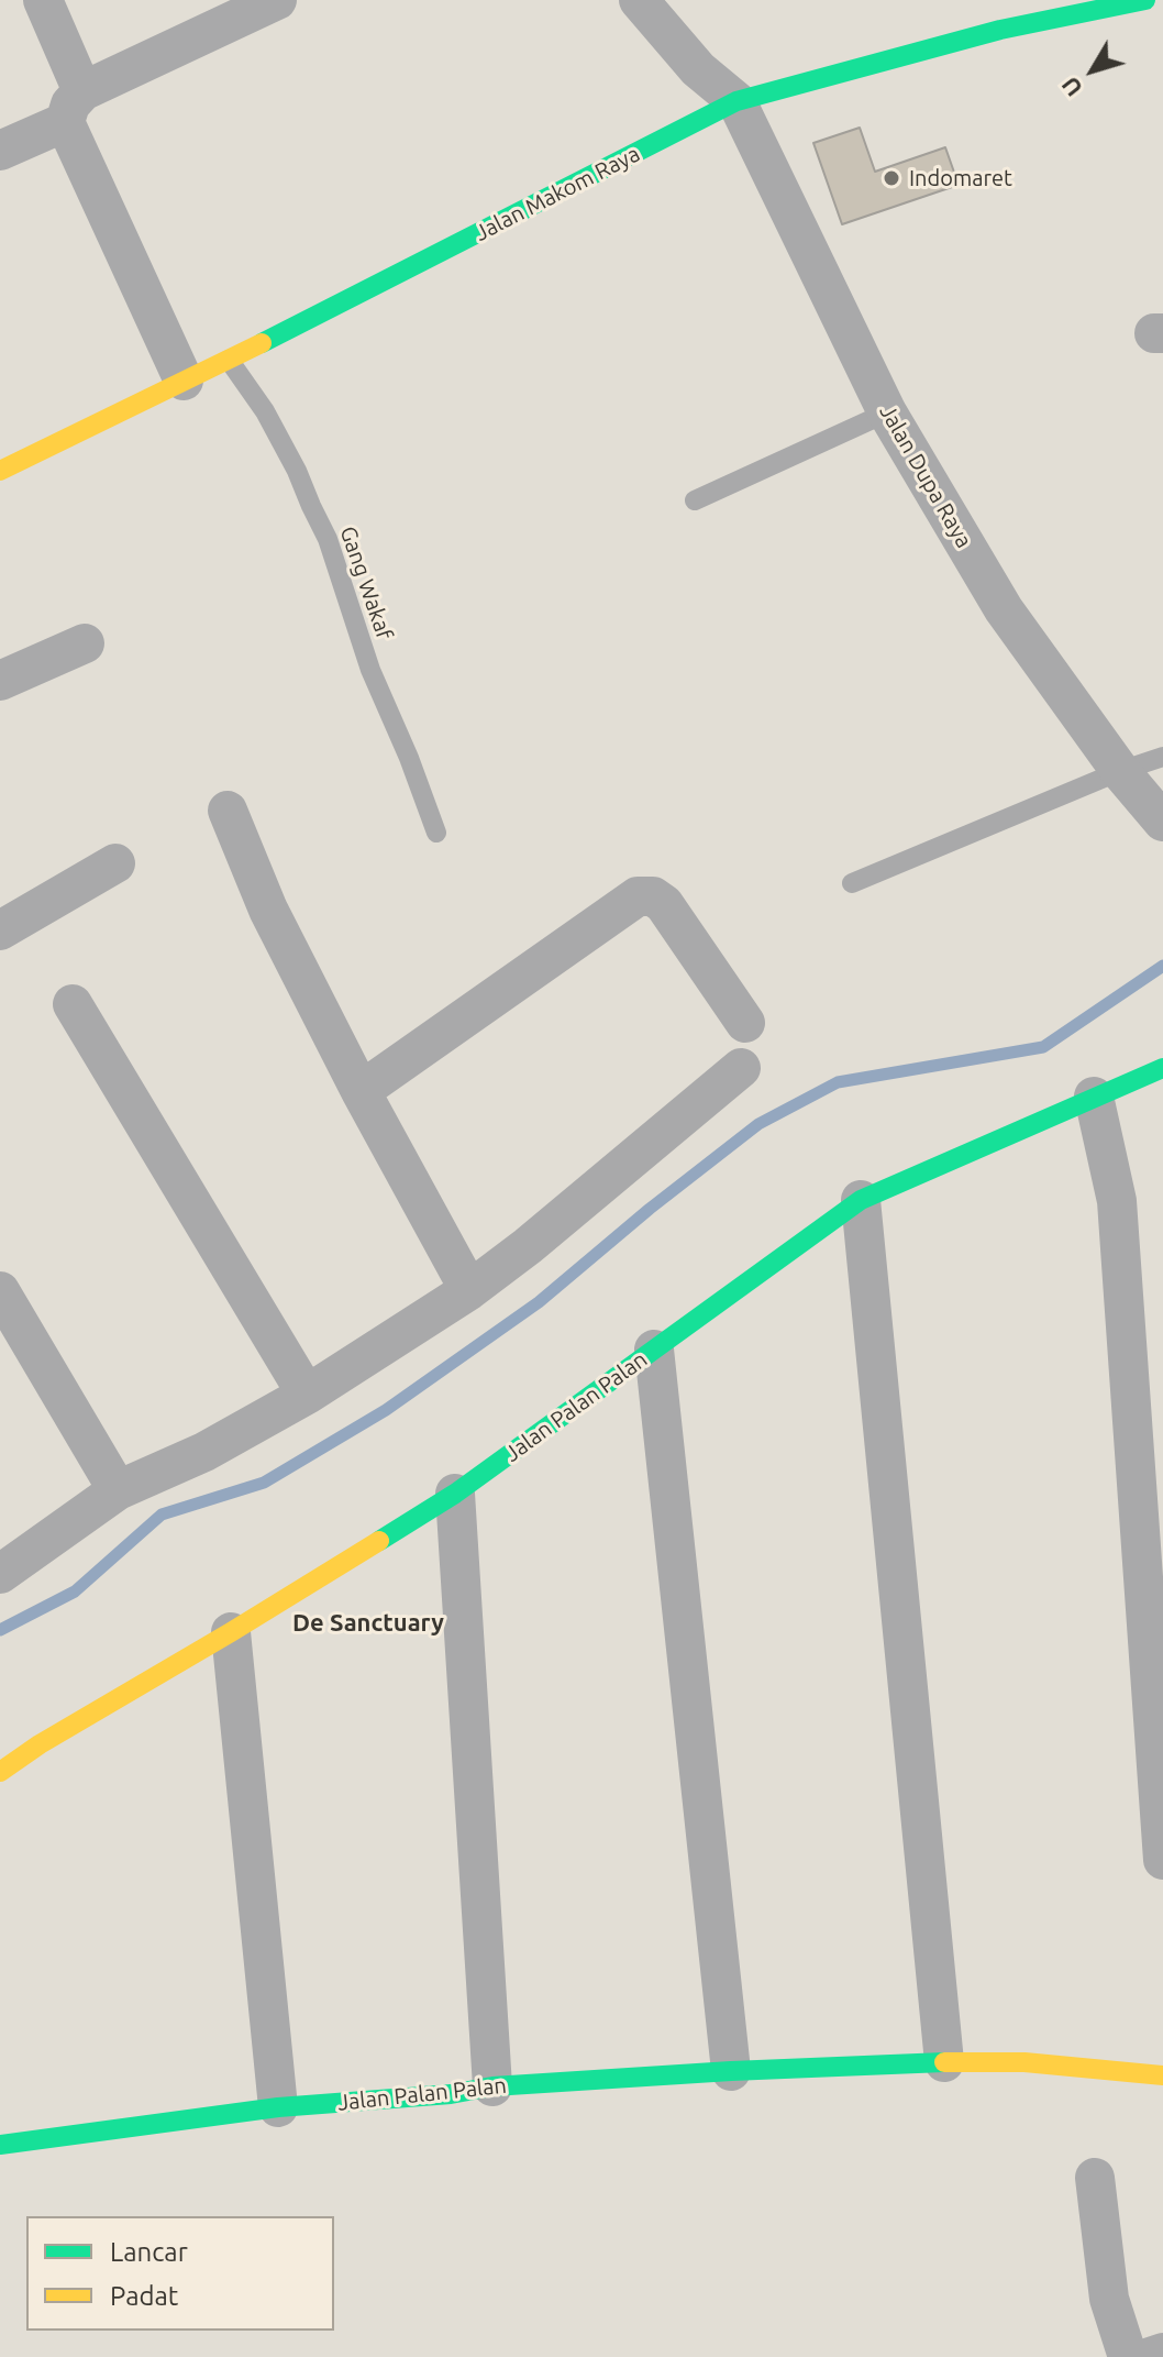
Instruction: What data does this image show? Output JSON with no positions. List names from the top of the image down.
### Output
{
  "streets": {
    "street": ["Jalan Makom Raya", "Jalan Dupa Raya", "Jalan Palan Palan"],
    "lane": ["Gang Wakaf"]
  },
  "crossings": [
    ["Jalan Makom Raya", "Jalan Dupa Raya"],
    ["Jalan Makom Raya", "Gang Wakaf"]
  ],
  "districts": ["De Sanctuary"],
  "places": ["Indomaret"],
  "legend": ["Lancar", "Padat"],
  "north": "bottom left"
}
